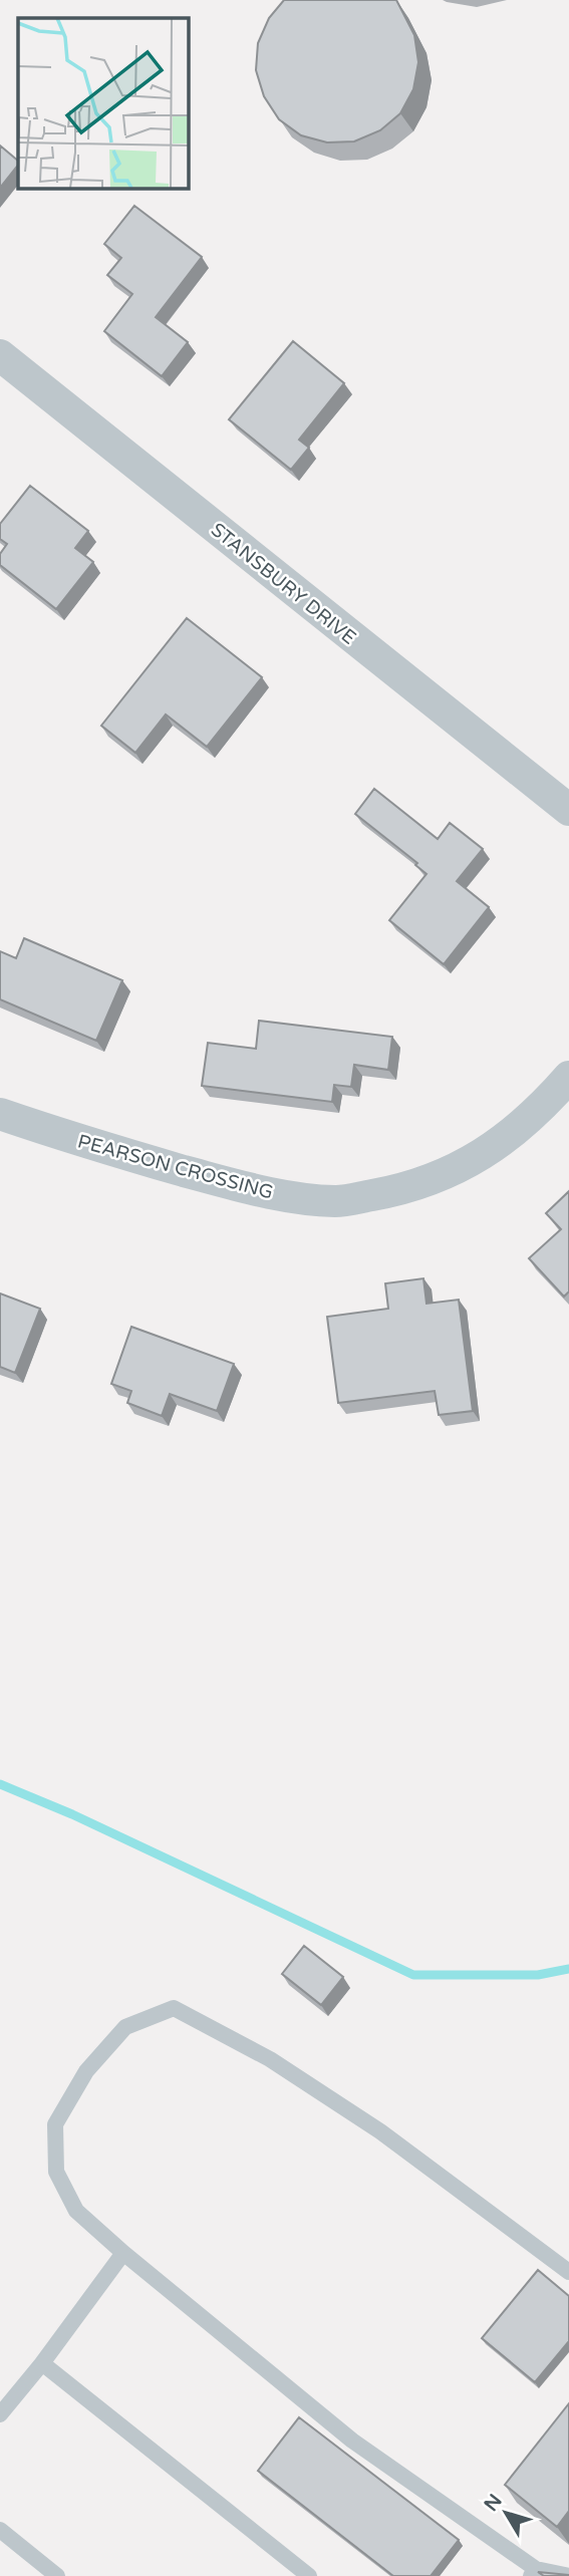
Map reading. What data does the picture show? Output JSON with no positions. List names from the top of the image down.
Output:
{
  "streets": {
    "street": ["STANSBURY DRIVE", "PEARSON CROSSING"]
  },
  "north": "top left"
}
